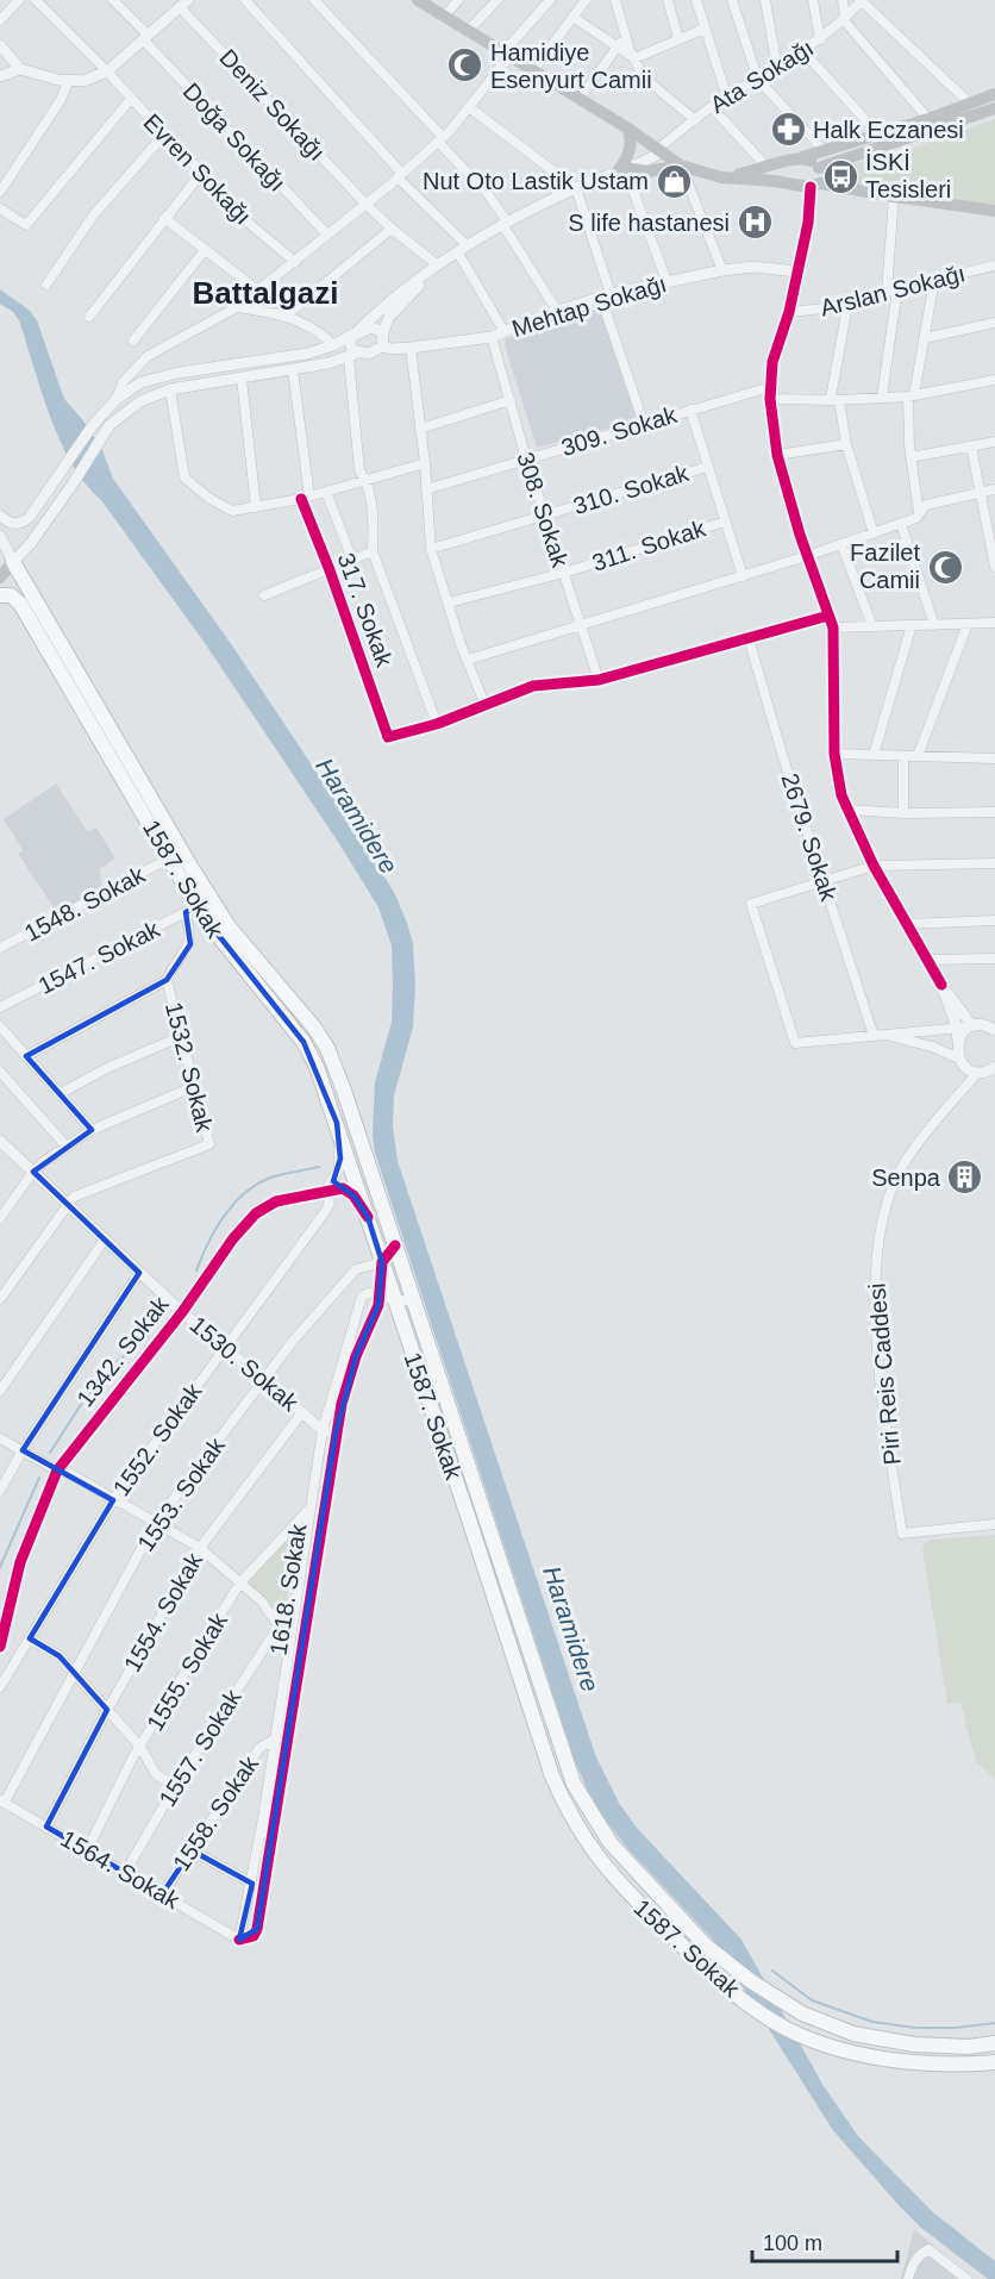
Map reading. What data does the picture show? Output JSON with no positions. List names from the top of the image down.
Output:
{
  "streets": {
    "main road": ["1587. Sokak"],
    "street": [
      "Ata Sokağı",
      "Deniz Sokağı",
      "Doğa Sokağı",
      "Evren Sokağı",
      "Arslan Sokağı",
      "Mehtap Sokağı",
      "309. Sokak",
      "310. Sokak",
      "308. Sokak",
      "311. Sokak",
      "317. Sokak",
      "2679. Sokak",
      "1548. Sokak",
      "1547. Sokak",
      "1532. Sokak",
      "1342. Sokak",
      "1530. Sokak",
      "Piri Reis Caddesi",
      "1552. Sokak",
      "1553. Sokak",
      "1618. Sokak",
      "1554. Sokak",
      "1555. Sokak",
      "1557. Sokak",
      "1558. Sokak",
      "1564. Sokak"
    ]
  },
  "crossings": [
    ["Mehtap Sokağı", "308. Sokak"],
    ["309. Sokak", "308. Sokak"],
    ["310. Sokak", "308. Sokak"],
    ["308. Sokak", "311. Sokak"],
    ["1587. Sokak", "1548. Sokak"],
    ["1587. Sokak", "1547. Sokak"],
    ["1587. Sokak", "1532. Sokak"],
    ["1587. Sokak", "1342. Sokak"],
    ["1587. Sokak", "1552. Sokak"],
    ["1587. Sokak", "1553. Sokak"],
    ["1587. Sokak", "1618. Sokak"],
    ["1547. Sokak", "1532. Sokak"],
    ["1532. Sokak", "1530. Sokak"],
    ["1342. Sokak", "1530. Sokak"],
    ["1342. Sokak", "1552. Sokak"],
    ["1530. Sokak", "1552. Sokak"],
    ["1530. Sokak", "1553. Sokak"],
    ["1530. Sokak", "1618. Sokak"],
    ["1530. Sokak", "1554. Sokak"],
    ["1553. Sokak", "1564. Sokak"],
    ["1618. Sokak", "1555. Sokak"],
    ["1618. Sokak", "1558. Sokak"],
    ["1618. Sokak", "1564. Sokak"],
    ["1554. Sokak", "1564. Sokak"],
    ["1555. Sokak", "1557. Sokak"],
    ["1555. Sokak", "1564. Sokak"],
    ["1557. Sokak", "1564. Sokak"],
    ["1558. Sokak", "1564. Sokak"]
  ],
  "districts": ["Battalgazi"],
  "water": ["Haramidere"],
  "places": {
    "mosque": ["Hamidiye Esenyurt Camii", "Fazilet Camii"],
    "pharmacy": ["Halk Eczanesi"],
    "bus stop": ["İSKİ Tesisleri"],
    "shop": ["Nut Oto Lastik Ustam"],
    "hospital": ["S life hastanesi"],
    "building": ["Senpa"]
  },
  "scale_bar": "100 m"
}
